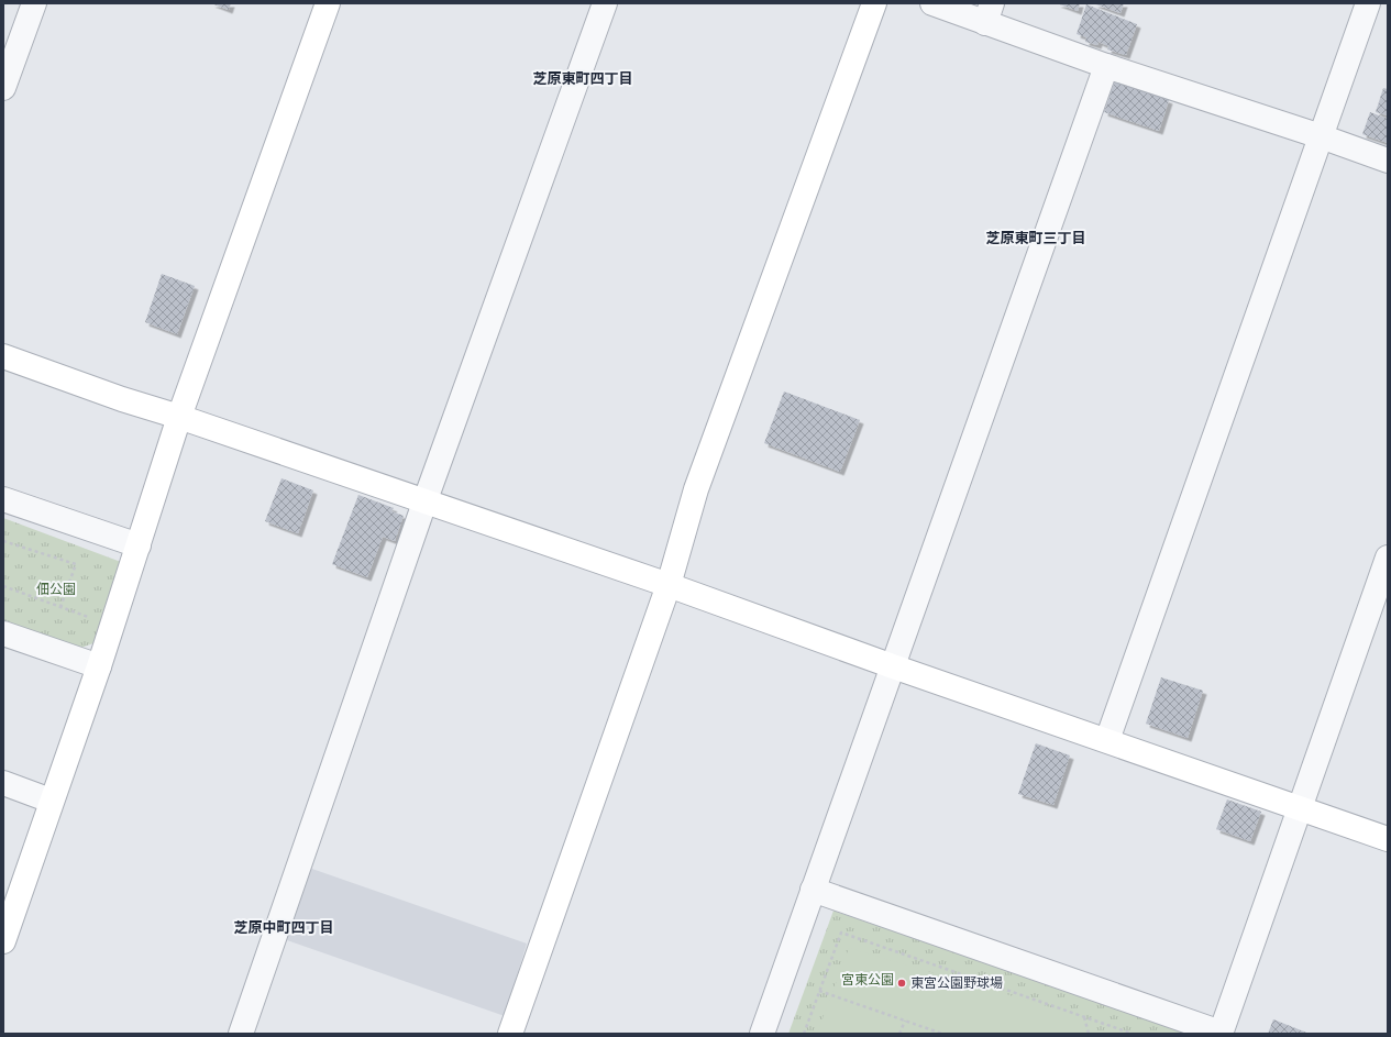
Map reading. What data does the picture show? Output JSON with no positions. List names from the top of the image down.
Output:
{
  "districts": ["芝原東町四丁目", "芝原東町三丁目", "芝原中町四丁目"],
  "parks": ["佃公園", "宮東公園"],
  "places": ["東宮公園野球場"]
}
